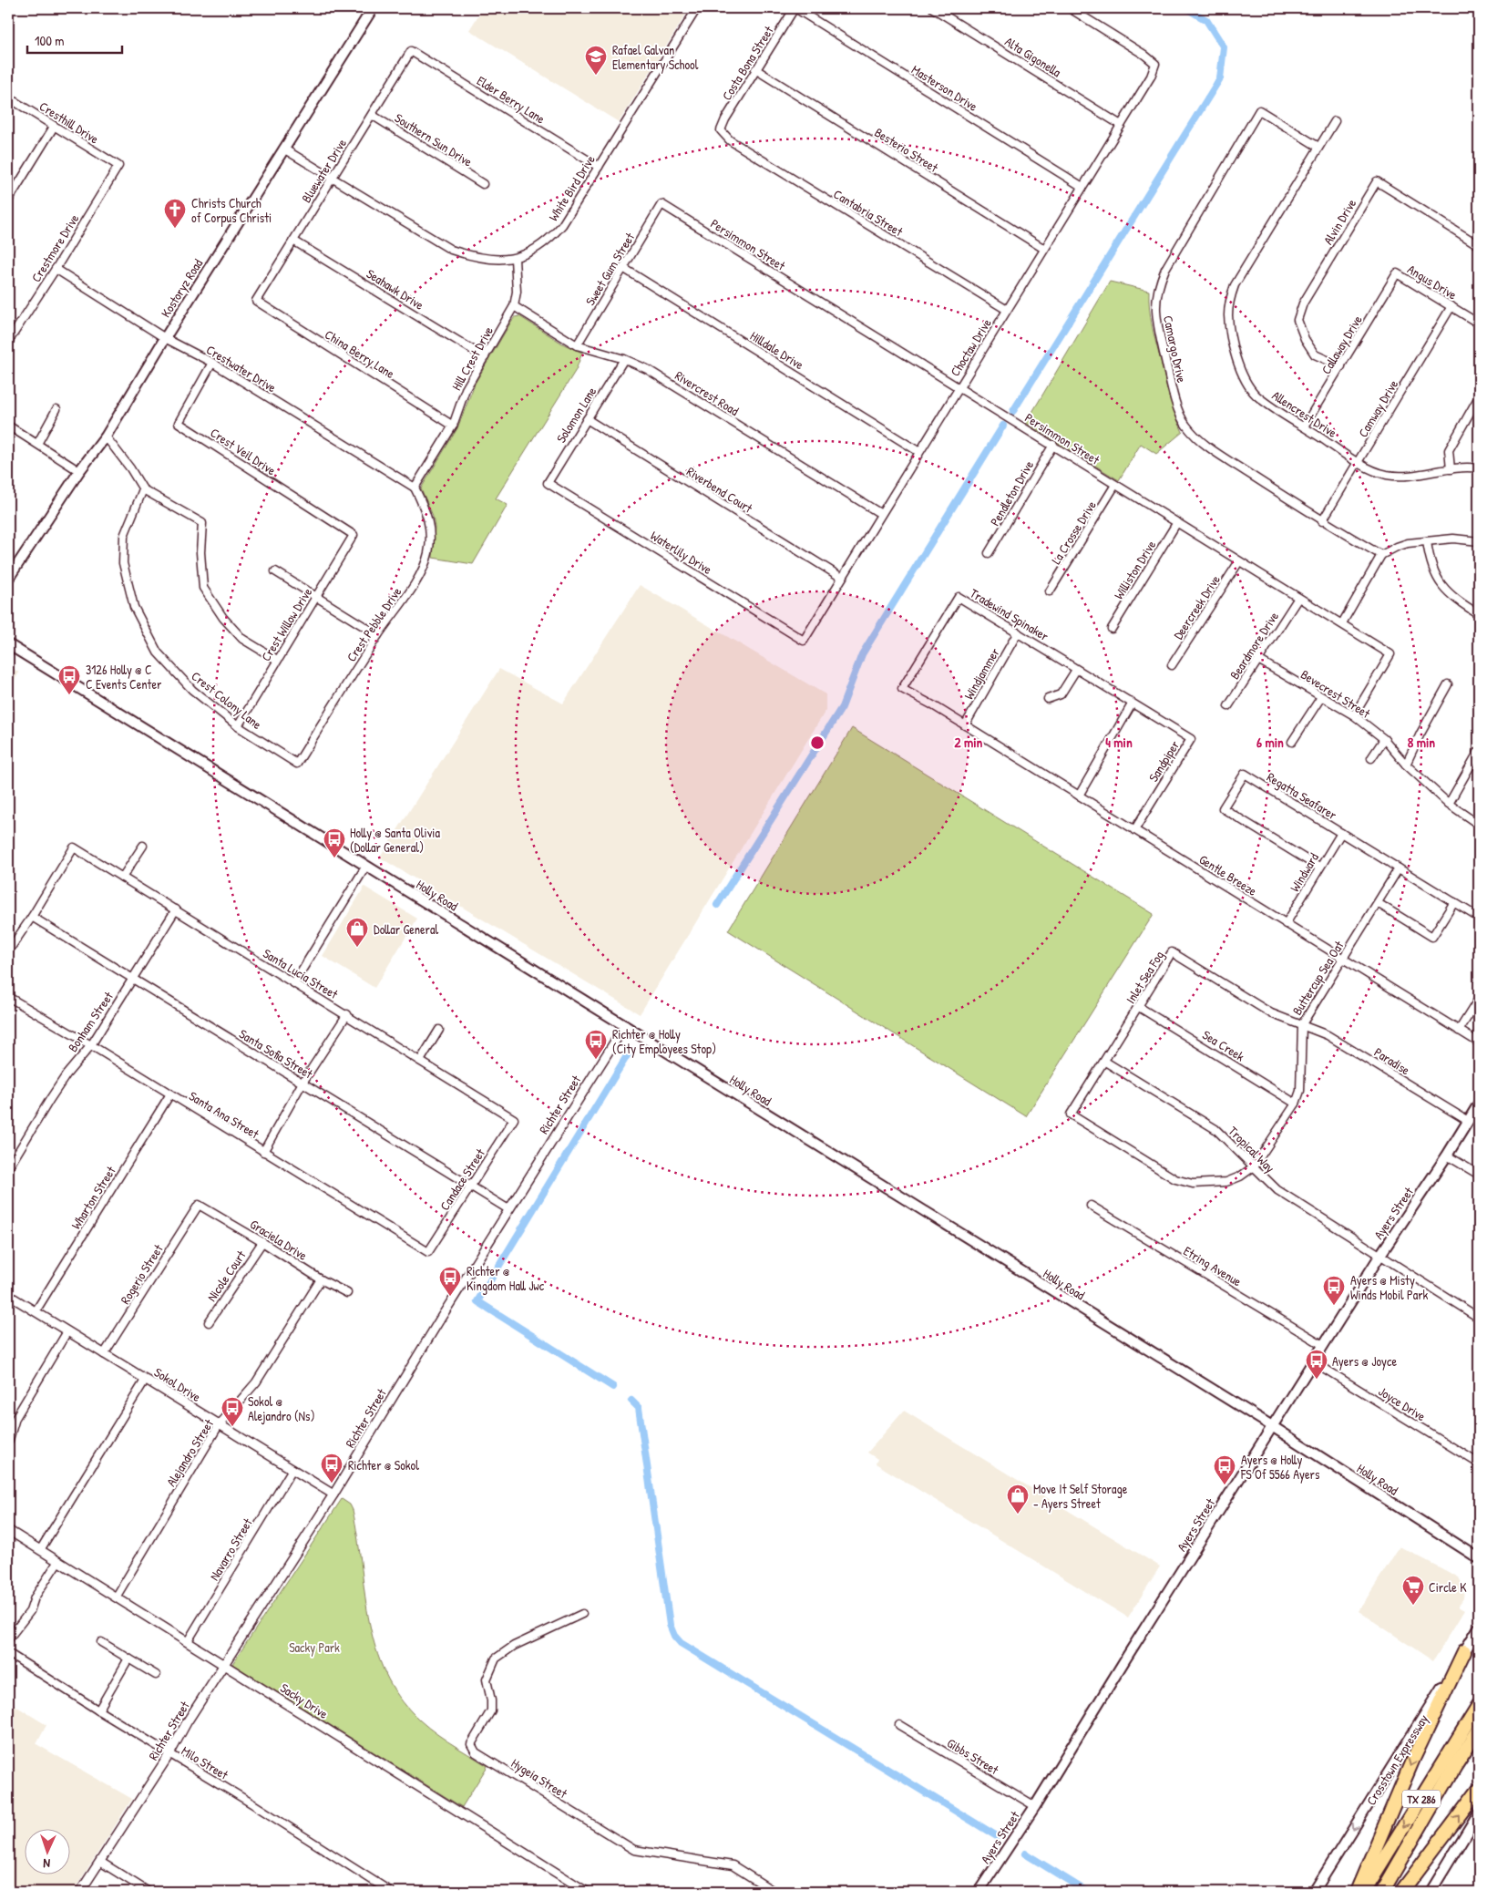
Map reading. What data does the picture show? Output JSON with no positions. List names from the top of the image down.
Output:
{
  "streets": {
    "highway": ["TX 286"],
    "main road": [
      "Kostoryz Road",
      "Holly Road",
      "Ayers Street",
      "Crosstown Expressway"
    ],
    "street": [
      "Alta Gigonella",
      "Costa Bona Street",
      "Masterson Drive",
      "Elder Berry Lane",
      "Cresthill Drive",
      "Southern Sun Drive",
      "Besterio Street",
      "Bluewater Drive",
      "White Bird Drive",
      "Cantabria Street",
      "Alvin Drive",
      "Persimmon Street",
      "Crestmore Drive",
      "Sweet Gum Street",
      "Angus Drive",
      "Seahawk Drive",
      "Callaway Drive",
      "Choctaw Drive",
      "Camargo Drive",
      "Hilldale Drive",
      "China Berry Lane",
      "Hill Crest Drive",
      "Crestwater Drive",
      "Rivercrest Road",
      "Camway Drive",
      "Allencrest Drive",
      "Solomon Lane",
      "Crest Veil Drive",
      "Riverbend Court",
      "Pendleton Drive",
      "La Crosse Drive",
      "Waterlily Drive",
      "Williston Drive",
      "Deercreek Drive",
      "Tradewind Spinaker",
      "Crest Willow Drive",
      "Crest Pebble Drive",
      "Beardmore Drive",
      "Windjammer",
      "Bevecrest Street",
      "Crest Colony Lane",
      "Sandpiper",
      "Regatta Seafarer",
      "Windward",
      "Gentle Breeze",
      "Santa Lucia Street",
      "Inlet Sea Fog",
      "Buttercup Sea Oat",
      "Bonham Street",
      "Sea Creek",
      "Santa Sofia Street",
      "Paradise",
      "Richter Street",
      "Santa Ana Street",
      "Tropical Way",
      "Candace Street",
      "Wharton Street",
      "Graciela Drive",
      "Etring Avenue",
      "Rogerio Street",
      "Nicole Court",
      "Sokol Drive",
      "Joyce Drive",
      "Alejandro Street",
      "Navarro Street",
      "Sacky Drive",
      "Gibbs Street",
      "Milo Street",
      "Hygeia Street"
    ]
  },
  "crossings": [
    ["Alta Gigonella", "Choctaw Drive"],
    ["Costa Bona Street", "Masterson Drive"],
    ["Costa Bona Street", "Besterio Street"],
    ["Costa Bona Street", "Cantabria Street"],
    ["Masterson Drive", "Choctaw Drive"],
    ["Elder Berry Lane", "Bluewater Drive"],
    ["Elder Berry Lane", "White Bird Drive"],
    ["Cresthill Drive", "Crestmore Drive"],
    ["Southern Sun Drive", "Bluewater Drive"],
    ["Besterio Street", "Choctaw Drive"],
    ["Bluewater Drive", "White Bird Drive"],
    ["Bluewater Drive", "Seahawk Drive"],
    ["Bluewater Drive", "China Berry Lane"],
    ["White Bird Drive", "Kostoryz Road"],
    ["White Bird Drive", "Hill Crest Drive"],
    ["Cantabria Street", "Choctaw Drive"],
    ["Alvin Drive", "Callaway Drive"],
    ["Persimmon Street", "Sweet Gum Street"],
    ["Persimmon Street", "Choctaw Drive"],
    ["Persimmon Street", "Pendleton Drive"],
    ["Persimmon Street", "La Crosse Drive"],
    ["Persimmon Street", "Williston Drive"],
    ["Persimmon Street", "Deercreek Drive"],
    ["Persimmon Street", "Beardmore Drive"],
    ["Persimmon Street", "Bevecrest Street"],
    ["Crestmore Drive", "Crestwater Drive"],
    ["Sweet Gum Street", "Hilldale Drive"],
    ["Sweet Gum Street", "Rivercrest Road"],
    ["Angus Drive", "Callaway Drive"],
    ["Angus Drive", "Camway Drive"],
    ["Kostoryz Road", "Crestwater Drive"],
    ["Seahawk Drive", "Hill Crest Drive"],
    ["Callaway Drive", "Allencrest Drive"],
    ["Choctaw Drive", "Hilldale Drive"],
    ["Choctaw Drive", "Rivercrest Road"],
    ["Choctaw Drive", "Riverbend Court"],
    ["Choctaw Drive", "Waterlily Drive"],
    ["Camargo Drive", "Camway Drive"],
    ["Camargo Drive", "Allencrest Drive"],
    ["China Berry Lane", "Hill Crest Drive"],
    ["Hill Crest Drive", "Crestwater Drive"],
    ["Hill Crest Drive", "Rivercrest Road"],
    ["Hill Crest Drive", "Crest Pebble Drive"],
    ["Crestwater Drive", "Crest Veil Drive"],
    ["Crestwater Drive", "Crest Pebble Drive"],
    ["Rivercrest Road", "Solomon Lane"],
    ["Camway Drive", "Allencrest Drive"],
    ["Solomon Lane", "Riverbend Court"],
    ["Solomon Lane", "Waterlily Drive"],
    ["Crest Veil Drive", "Crest Willow Drive"],
    ["Tradewind Spinaker", "Windjammer"],
    ["Tradewind Spinaker", "Sandpiper"],
    ["Tradewind Spinaker", "Gentle Breeze"],
    ["Crest Willow Drive", "Crest Colony Lane"],
    ["Crest Pebble Drive", "Crest Colony Lane"],
    ["Beardmore Drive", "Bevecrest Street"],
    ["Windjammer", "Gentle Breeze"],
    ["Sandpiper", "Gentle Breeze"],
    ["Regatta Seafarer", "Windward"],
    ["Regatta Seafarer", "Buttercup Sea Oat"],
    ["Windward", "Gentle Breeze"],
    ["Gentle Breeze", "Buttercup Sea Oat"],
    ["Holly Road", "Richter Street"],
    ["Holly Road", "Ayers Street"],
    ["Santa Lucia Street", "Bonham Street"],
    ["Santa Lucia Street", "Santa Sofia Street"],
    ["Santa Lucia Street", "Candace Street"],
    ["Inlet Sea Fog", "Buttercup Sea Oat"],
    ["Inlet Sea Fog", "Sea Creek"],
    ["Inlet Sea Fog", "Paradise"],
    ["Inlet Sea Fog", "Tropical Way"],
    ["Buttercup Sea Oat", "Sea Creek"],
    ["Buttercup Sea Oat", "Paradise"],
    ["Buttercup Sea Oat", "Tropical Way"],
    ["Bonham Street", "Santa Sofia Street"],
    ["Bonham Street", "Santa Ana Street"],
    ["Santa Sofia Street", "Richter Street"],
    ["Santa Sofia Street", "Candace Street"],
    ["Paradise", "Ayers Street"],
    ["Richter Street", "Sokol Drive"],
    ["Richter Street", "Sacky Drive"],
    ["Richter Street", "Milo Street"],
    ["Santa Ana Street", "Candace Street"],
    ["Santa Ana Street", "Wharton Street"],
    ["Tropical Way", "Ayers Street"],
    ["Wharton Street", "Sokol Drive"],
    ["Ayers Street", "Etring Avenue"],
    ["Ayers Street", "Joyce Drive"],
    ["Ayers Street", "Gibbs Street"],
    ["Graciela Drive", "Rogerio Street"],
    ["Graciela Drive", "Nicole Court"],
    ["Graciela Drive", "Alejandro Street"],
    ["Rogerio Street", "Sokol Drive"],
    ["Sokol Drive", "Alejandro Street"],
    ["Sokol Drive", "Navarro Street"],
    ["Alejandro Street", "Sacky Drive"],
    ["Navarro Street", "Sacky Drive"]
  ],
  "one_way": ["Crosstown Expressway"],
  "parks": ["Sacky Park"],
  "places": {
    "school or university": ["Rafael Galvan Elementary School"],
    "church": ["Christs Church of Corpus Christi"],
    "bus stop": [
      "3126 Holly @ C C Events Center",
      "Holly @ Santa Olivia (Dollar General)",
      "Richter @ Holly (City Employees Stop)",
      "Richter @ Kingdom Hall Jwc",
      "Ayers @ Misty Winds Mobil Park",
      "Ayers @ Joyce",
      "Sokol @ Alejandro (Ns)",
      "Richter @ Sokol",
      "Ayers @ Holly FS Of 5566 Ayers"
    ],
    "shop": ["Dollar General", "Move It Self Storage - Ayers Street"],
    "supermarket": ["Circle K"]
  },
  "scale_bar": "100 m",
  "north": "bottom",
  "rings": [
    "2 min",
    "4 min",
    "6 min",
    "8 min"
  ]
}
